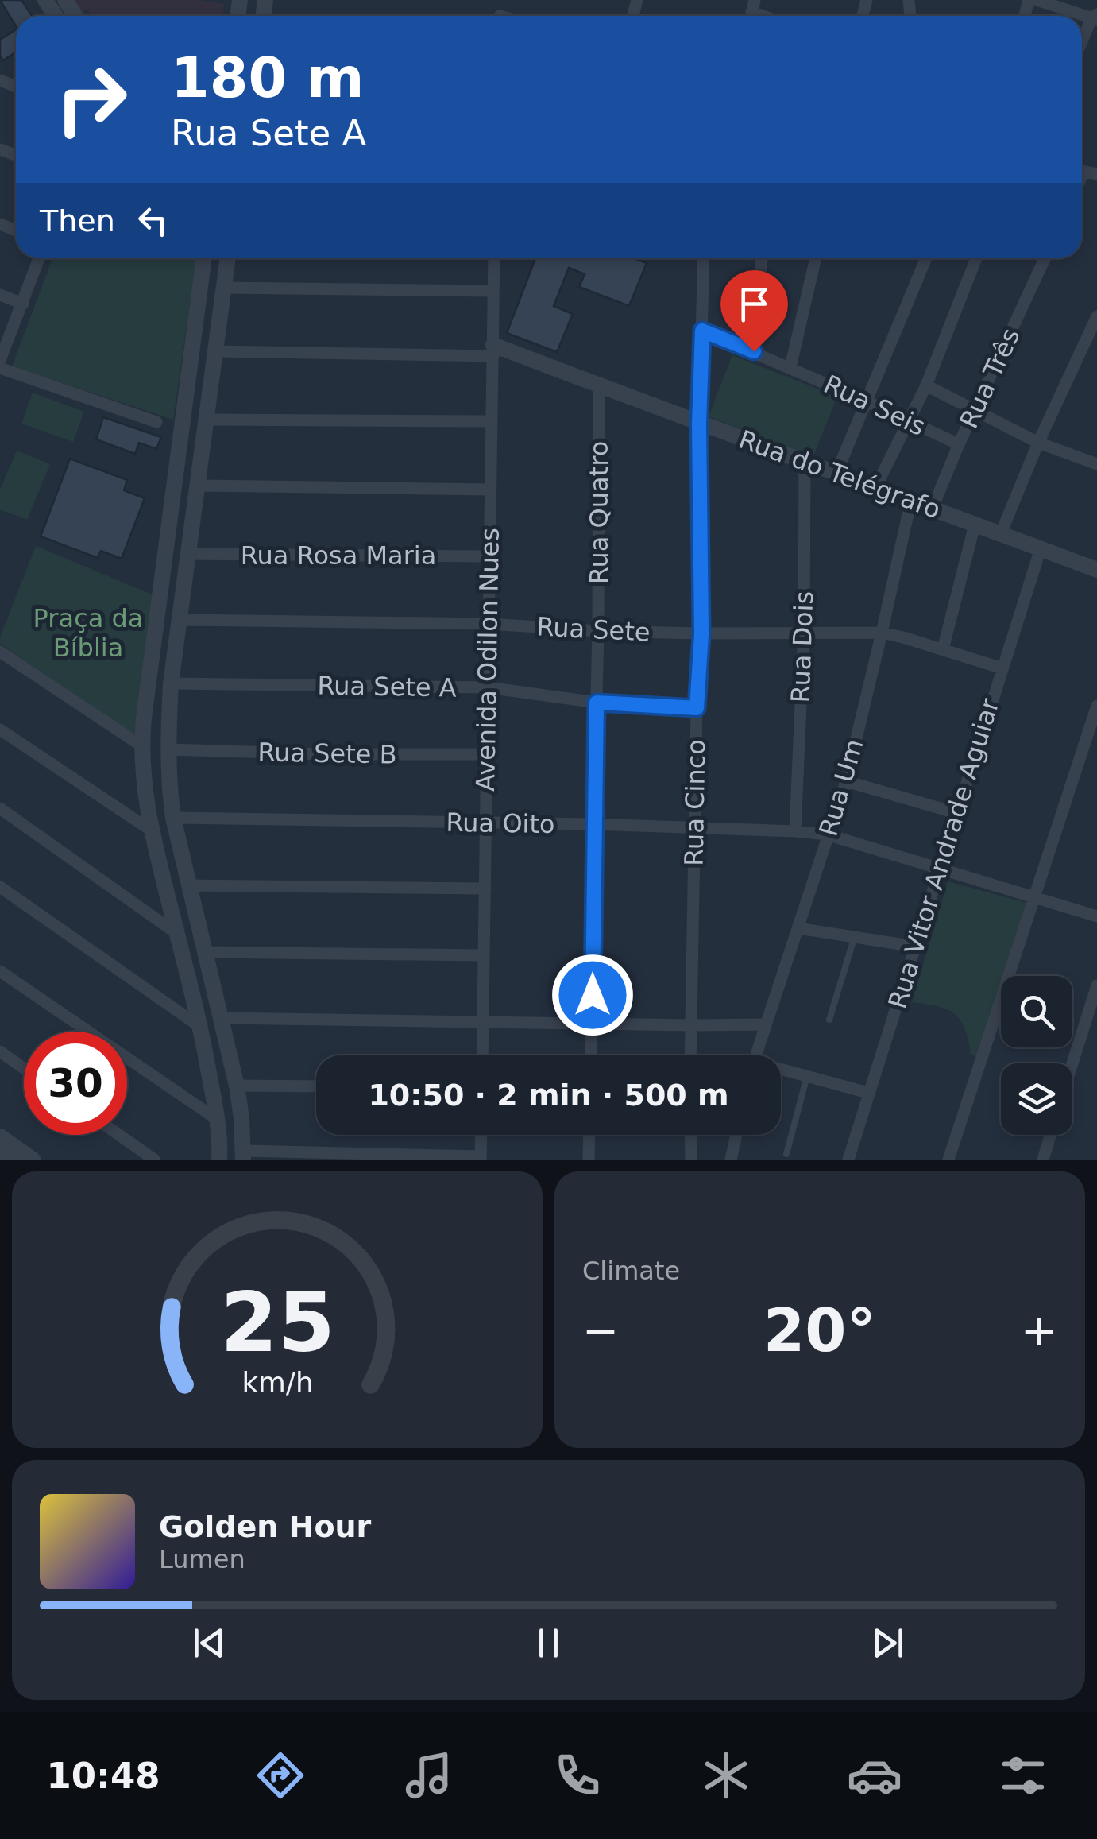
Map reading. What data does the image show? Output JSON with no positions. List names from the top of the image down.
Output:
{
  "streets": {
    "street": [
      "Rua Três",
      "Rua Seis",
      "Rua do Telégrafo",
      "Rua Quatro",
      "Rua Rosa Maria",
      "Rua Sete",
      "Rua Dois",
      "Avenida Odilon Nues",
      "Rua Sete A",
      "Rua Sete B",
      "Rua Um",
      "Rua Cinco",
      "Rua Oito",
      "Rua Vitor Andrade Aguiar"
    ]
  },
  "crossings": [
    ["Rua Três", "Rua Seis"],
    ["Rua Três", "Rua do Telégrafo"],
    ["Rua Seis", "Rua Cinco"],
    ["Rua do Telégrafo", "Rua Quatro"],
    ["Rua do Telégrafo", "Rua Dois"],
    ["Rua do Telégrafo", "Avenida Odilon Nues"],
    ["Rua do Telégrafo", "Rua Um"],
    ["Rua do Telégrafo", "Rua Cinco"],
    ["Rua do Telégrafo", "Rua Vitor Andrade Aguiar"],
    ["Rua Quatro", "Rua Sete"],
    ["Rua Quatro", "Rua Sete A"],
    ["Rua Quatro", "Rua Oito"],
    ["Rua Rosa Maria", "Avenida Odilon Nues"],
    ["Rua Sete", "Rua Dois"],
    ["Rua Sete", "Avenida Odilon Nues"],
    ["Rua Sete", "Rua Um"],
    ["Rua Sete", "Rua Cinco"],
    ["Rua Sete", "Rua Vitor Andrade Aguiar"],
    ["Rua Dois", "Rua Oito"],
    ["Avenida Odilon Nues", "Rua Sete A"],
    ["Avenida Odilon Nues", "Rua Sete B"],
    ["Avenida Odilon Nues", "Rua Oito"],
    ["Rua Sete A", "Rua Cinco"],
    ["Rua Um", "Rua Oito"],
    ["Rua Cinco", "Rua Oito"]
  ],
  "parks": ["Praça da Bíblia"],
  "page": {
    "turn": ["180 m", "Rua Sete A"],
    "then": "Then",
    "limit": "30",
    "trip": "10:50 · 2 min · 500 m",
    "tile": "Climate",
    "heat": ["−", "20°", "+"],
    "song": ["Golden Hour", "Lumen"],
    "tabs": "10:48",
    "gauge": ["25", "km/h"]
  }
}
